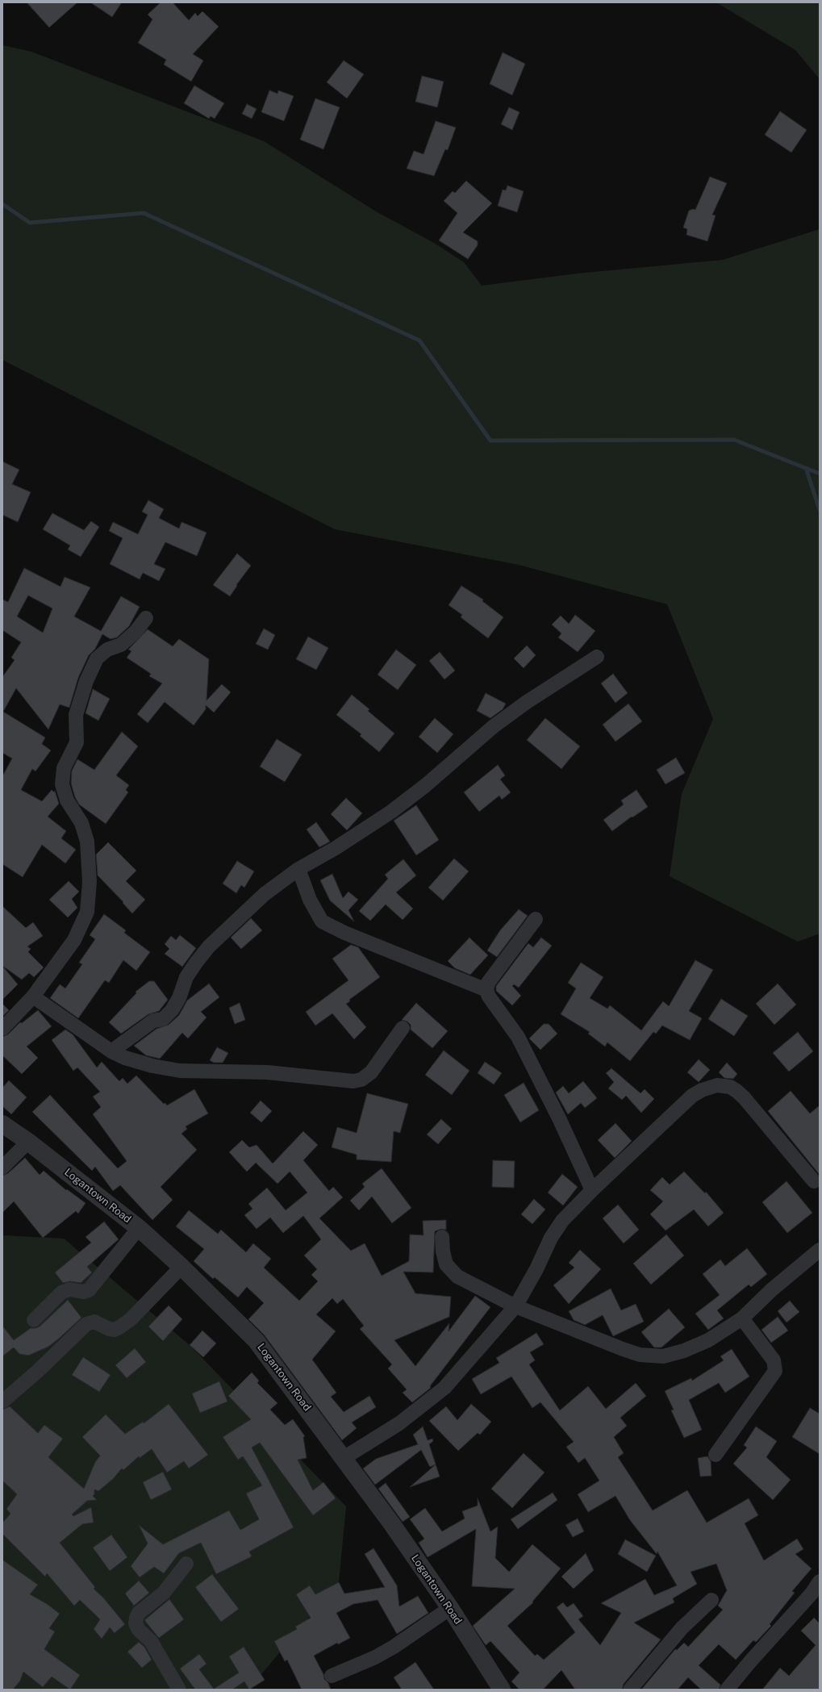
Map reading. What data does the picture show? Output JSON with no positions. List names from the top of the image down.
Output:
{
  "streets": {
    "street": ["Logantown Road"]
  }
}
